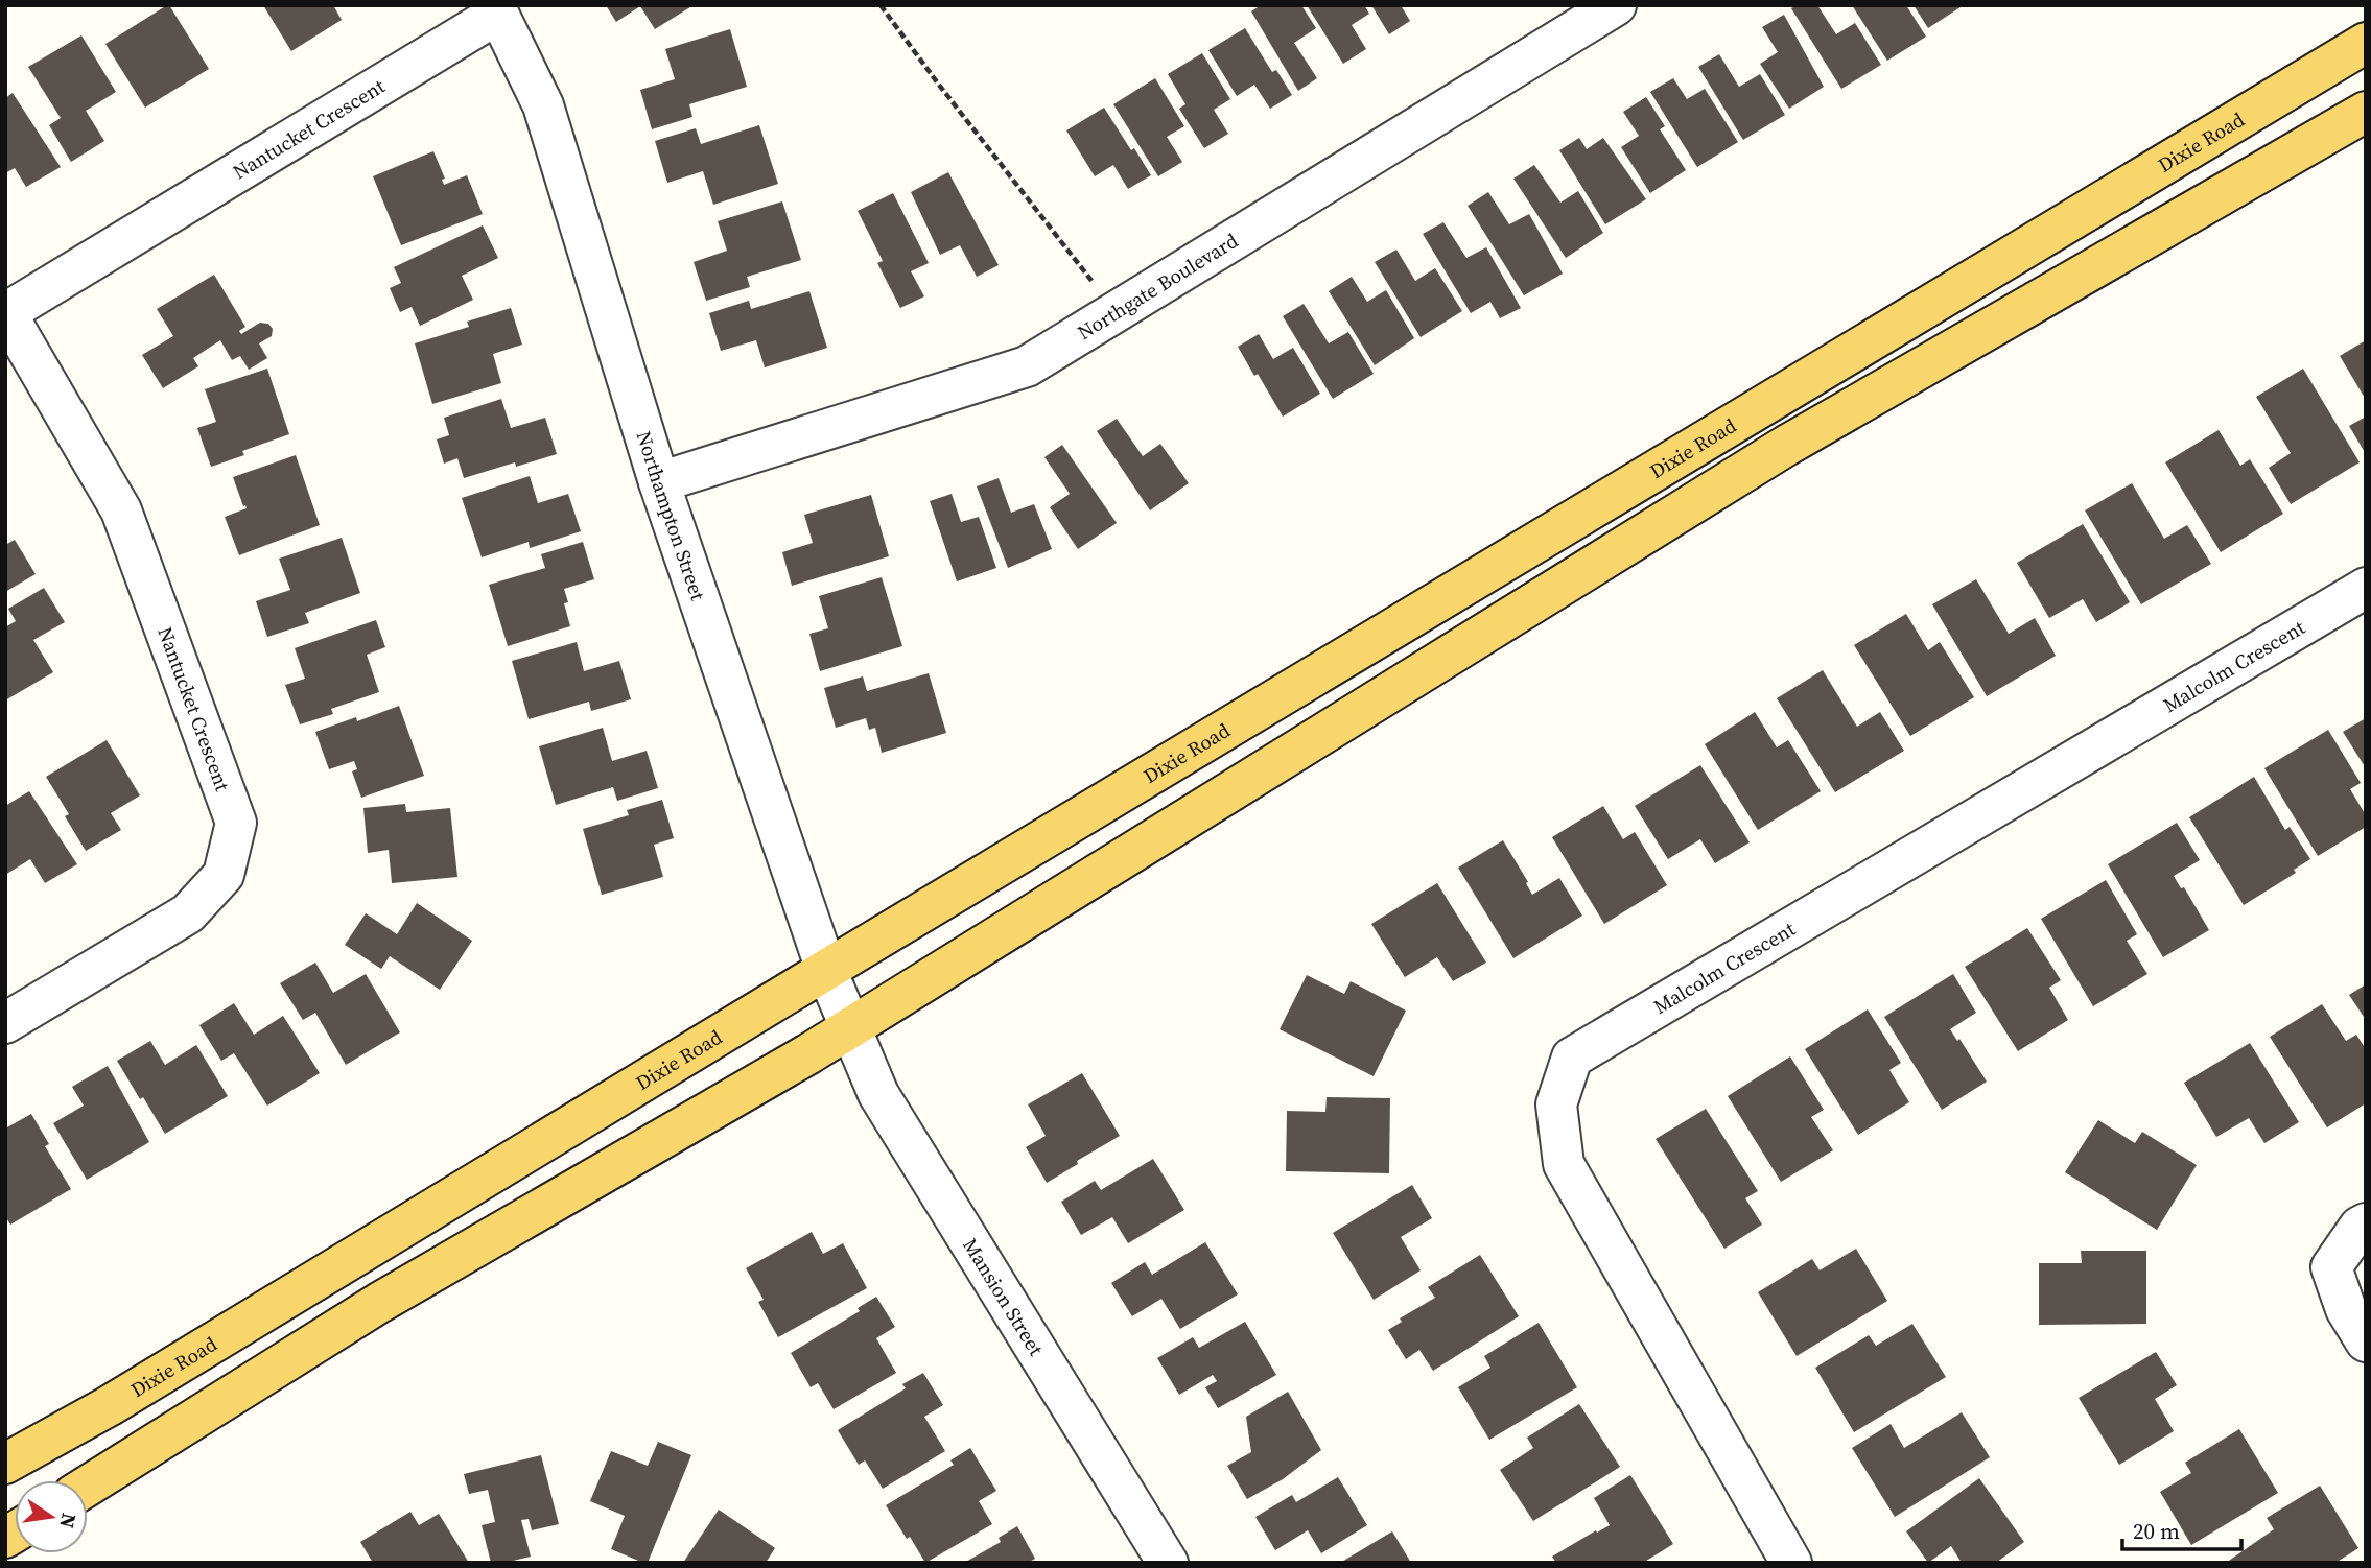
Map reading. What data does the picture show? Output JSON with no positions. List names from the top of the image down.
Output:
{
  "streets": {
    "main road": ["Dixie Road"],
    "street": [
      "Nantucket Crescent",
      "Northgate Boulevard",
      "Northampton Street",
      "Malcolm Crescent",
      "Mansion Street"
    ]
  },
  "crossings": [
    ["Nantucket Crescent", "Northampton Street"],
    ["Dixie Road", "Northampton Street"],
    ["Northgate Boulevard", "Northampton Street"],
    ["Northampton Street", "Mansion Street"]
  ],
  "scale_bar": "20 m",
  "north": "right"
}
